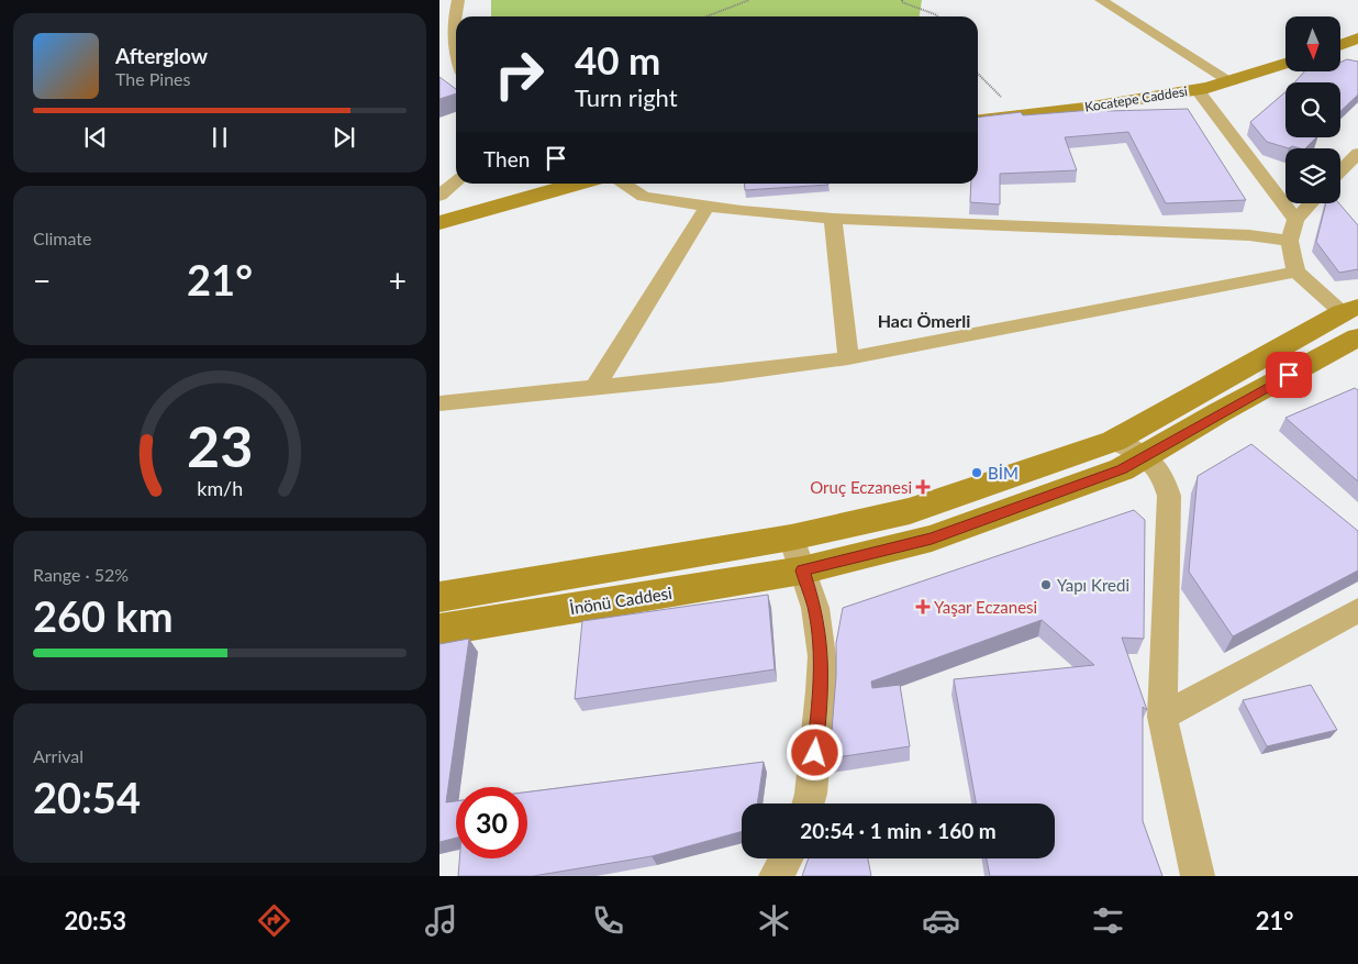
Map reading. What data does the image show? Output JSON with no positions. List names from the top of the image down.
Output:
{
  "streets": {
    "main road": ["Kocatepe Caddesi", "İnönü Caddesi"]
  },
  "districts": ["Hacı Ömerli"],
  "places": {
    "other": ["BİM", "Yapı Kredi"],
    "health": ["Oruç Eczanesi", "Yaşar Eczanesi"]
  },
  "north": "bottom",
  "page": {
    "turn": ["40 m", "Turn right"],
    "song": ["Afterglow", "The Pines"],
    "then": "Then",
    "tile": [
      "Climate",
      ["Range · 52%", "260 km"],
      ["Arrival", "20:54"]
    ],
    "heat": ["−", "21°", "+"],
    "limit": "30",
    "trip": "20:54 · 1 min · 160 m",
    "tabs": ["20:53", "21°"],
    "gauge": ["23", "km/h"]
  }
}
